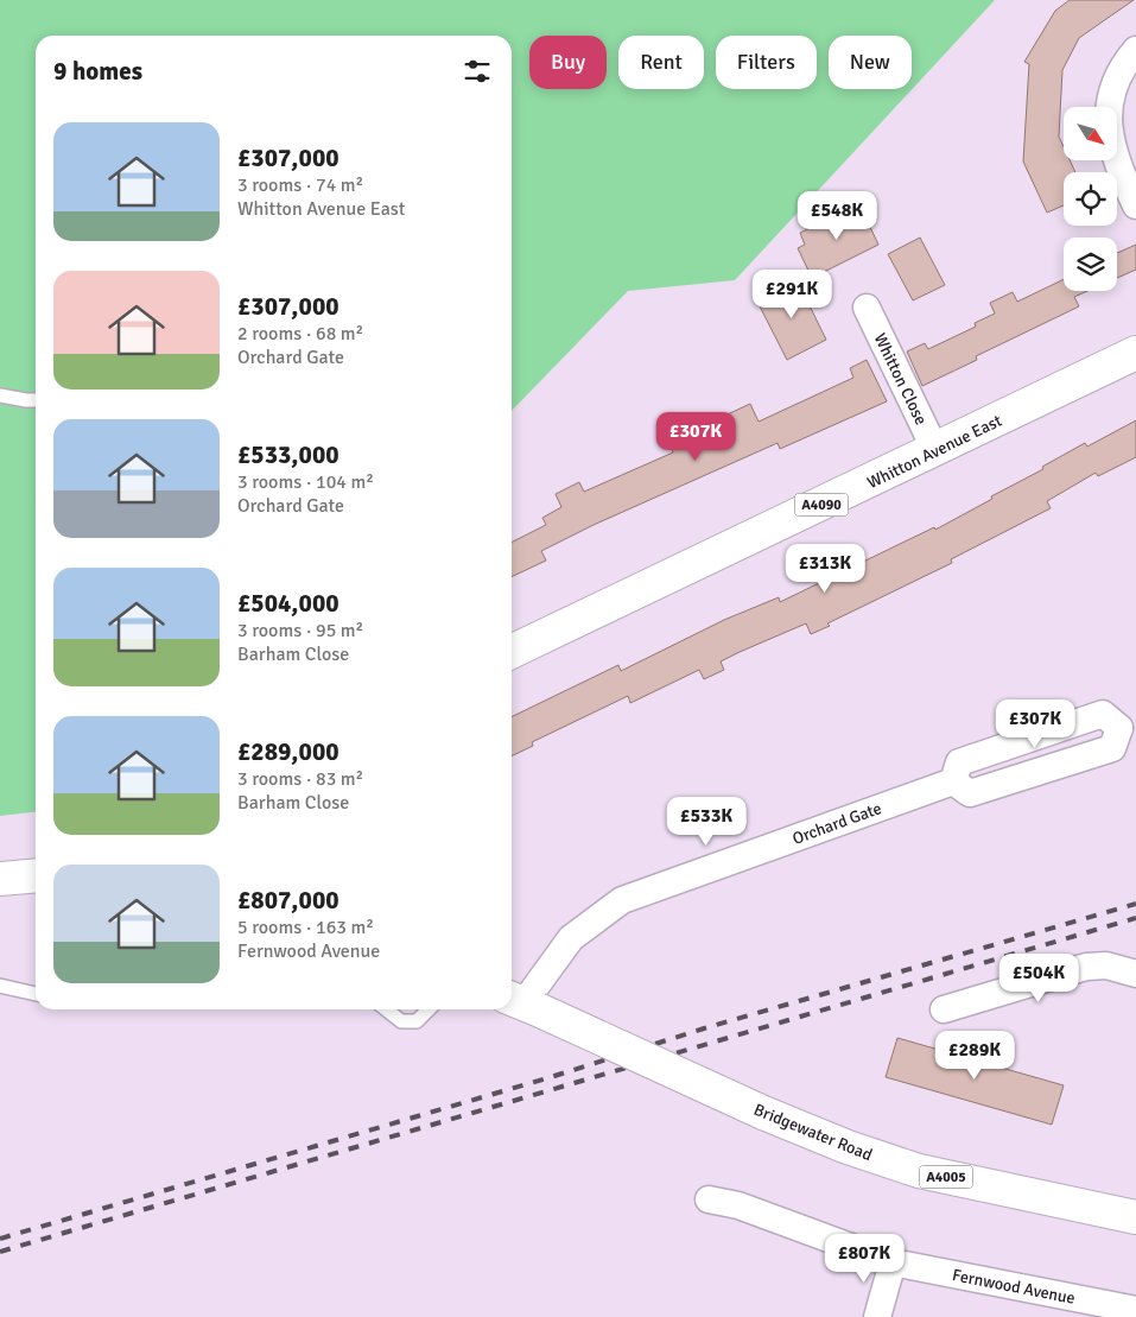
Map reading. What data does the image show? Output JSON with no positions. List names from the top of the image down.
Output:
{
  "streets": {
    "main road": [
      "Whitton Avenue East",
      "A4090",
      "Bridgewater Road",
      "A4005"
    ],
    "street": ["Whitton Close", "Orchard Gate", "Fernwood Avenue"]
  },
  "crossings": [
    ["Whitton Close", "Whitton Avenue East"],
    ["Orchard Gate", "Bridgewater Road"]
  ],
  "north": "bottom right",
  "page": {
    "chip": [
      "Buy",
      "Rent",
      "Filters",
      "New"
    ],
    "heading": "9 homes",
    "list": [
      {
        "name": "£307,000",
        "note": "3 rooms · 74 m² · Whitton Avenue East"
      },
      {
        "name": "£307,000",
        "note": "2 rooms · 68 m² · Orchard Gate"
      },
      {
        "name": "£533,000",
        "note": "3 rooms · 104 m² · Orchard Gate"
      },
      {
        "name": "£504,000",
        "note": "3 rooms · 95 m² · Barham Close"
      },
      {
        "name": "£289,000",
        "note": "3 rooms · 83 m² · Barham Close"
      },
      {
        "name": "£807,000",
        "note": "5 rooms · 163 m² · Fernwood Avenue"
      }
    ],
    "price": [
      "£548K",
      "£291K",
      "£307K",
      "£313K",
      "£307K",
      "£533K",
      "£504K",
      "£289K",
      "£807K"
    ]
  }
}
